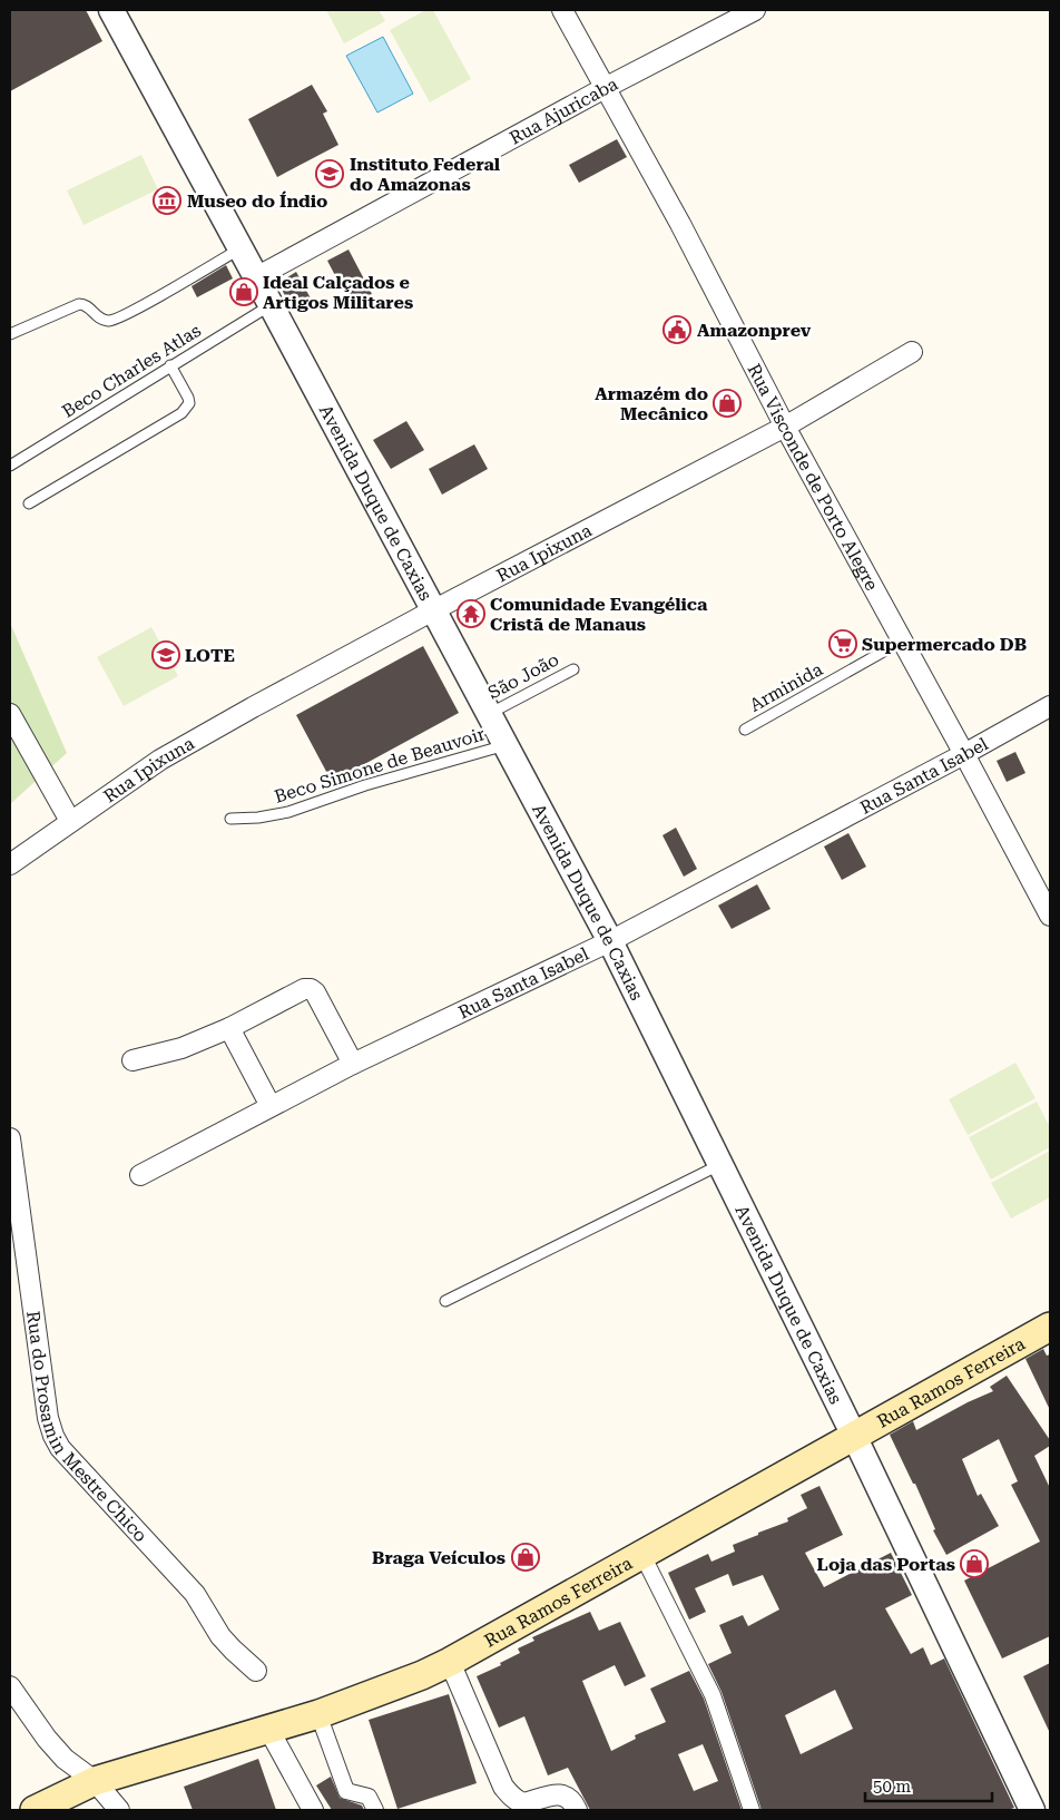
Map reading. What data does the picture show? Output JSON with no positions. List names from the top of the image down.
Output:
{
  "streets": {
    "main road": ["Rua Ramos Ferreira"],
    "street": [
      "Rua Ajuricaba",
      "Rua Visconde de Porto Alegre",
      "Avenida Duque de Caxias",
      "Rua Ipixuna",
      "Rua Santa Isabel",
      "Rua do Prosamin Mestre Chico"
    ],
    "lane": [
      "Beco Charles Atlas",
      "São João",
      "Arminida",
      "Beco Simone de Beauvoir"
    ]
  },
  "crossings": [
    ["Rua Ajuricaba", "Rua Visconde de Porto Alegre"],
    ["Rua Ajuricaba", "Avenida Duque de Caxias"],
    ["Beco Charles Atlas", "Avenida Duque de Caxias"],
    ["Rua Visconde de Porto Alegre", "Rua Ipixuna"],
    ["Rua Visconde de Porto Alegre", "Arminida"],
    ["Rua Visconde de Porto Alegre", "Rua Santa Isabel"],
    ["Avenida Duque de Caxias", "Rua Ipixuna"],
    ["Avenida Duque de Caxias", "São João"],
    ["Avenida Duque de Caxias", "Beco Simone de Beauvoir"],
    ["Avenida Duque de Caxias", "Rua Santa Isabel"],
    ["Avenida Duque de Caxias", "Rua Ramos Ferreira"]
  ],
  "places": {
    "school or university": ["Instituto Federal do Amazonas", "LOTE"],
    "museum": ["Museo do Índio"],
    "shop": [
      "Ideal Calçados e Artigos Militares",
      "Armazém do Mecânico",
      "Braga Veículos",
      "Loja das Portas"
    ],
    "public building": ["Amazonprev"],
    "temple": ["Comunidade Evangélica Cristã de Manaus"],
    "supermarket": ["Supermercado DB"]
  },
  "scale_bar": "50 m"
}
